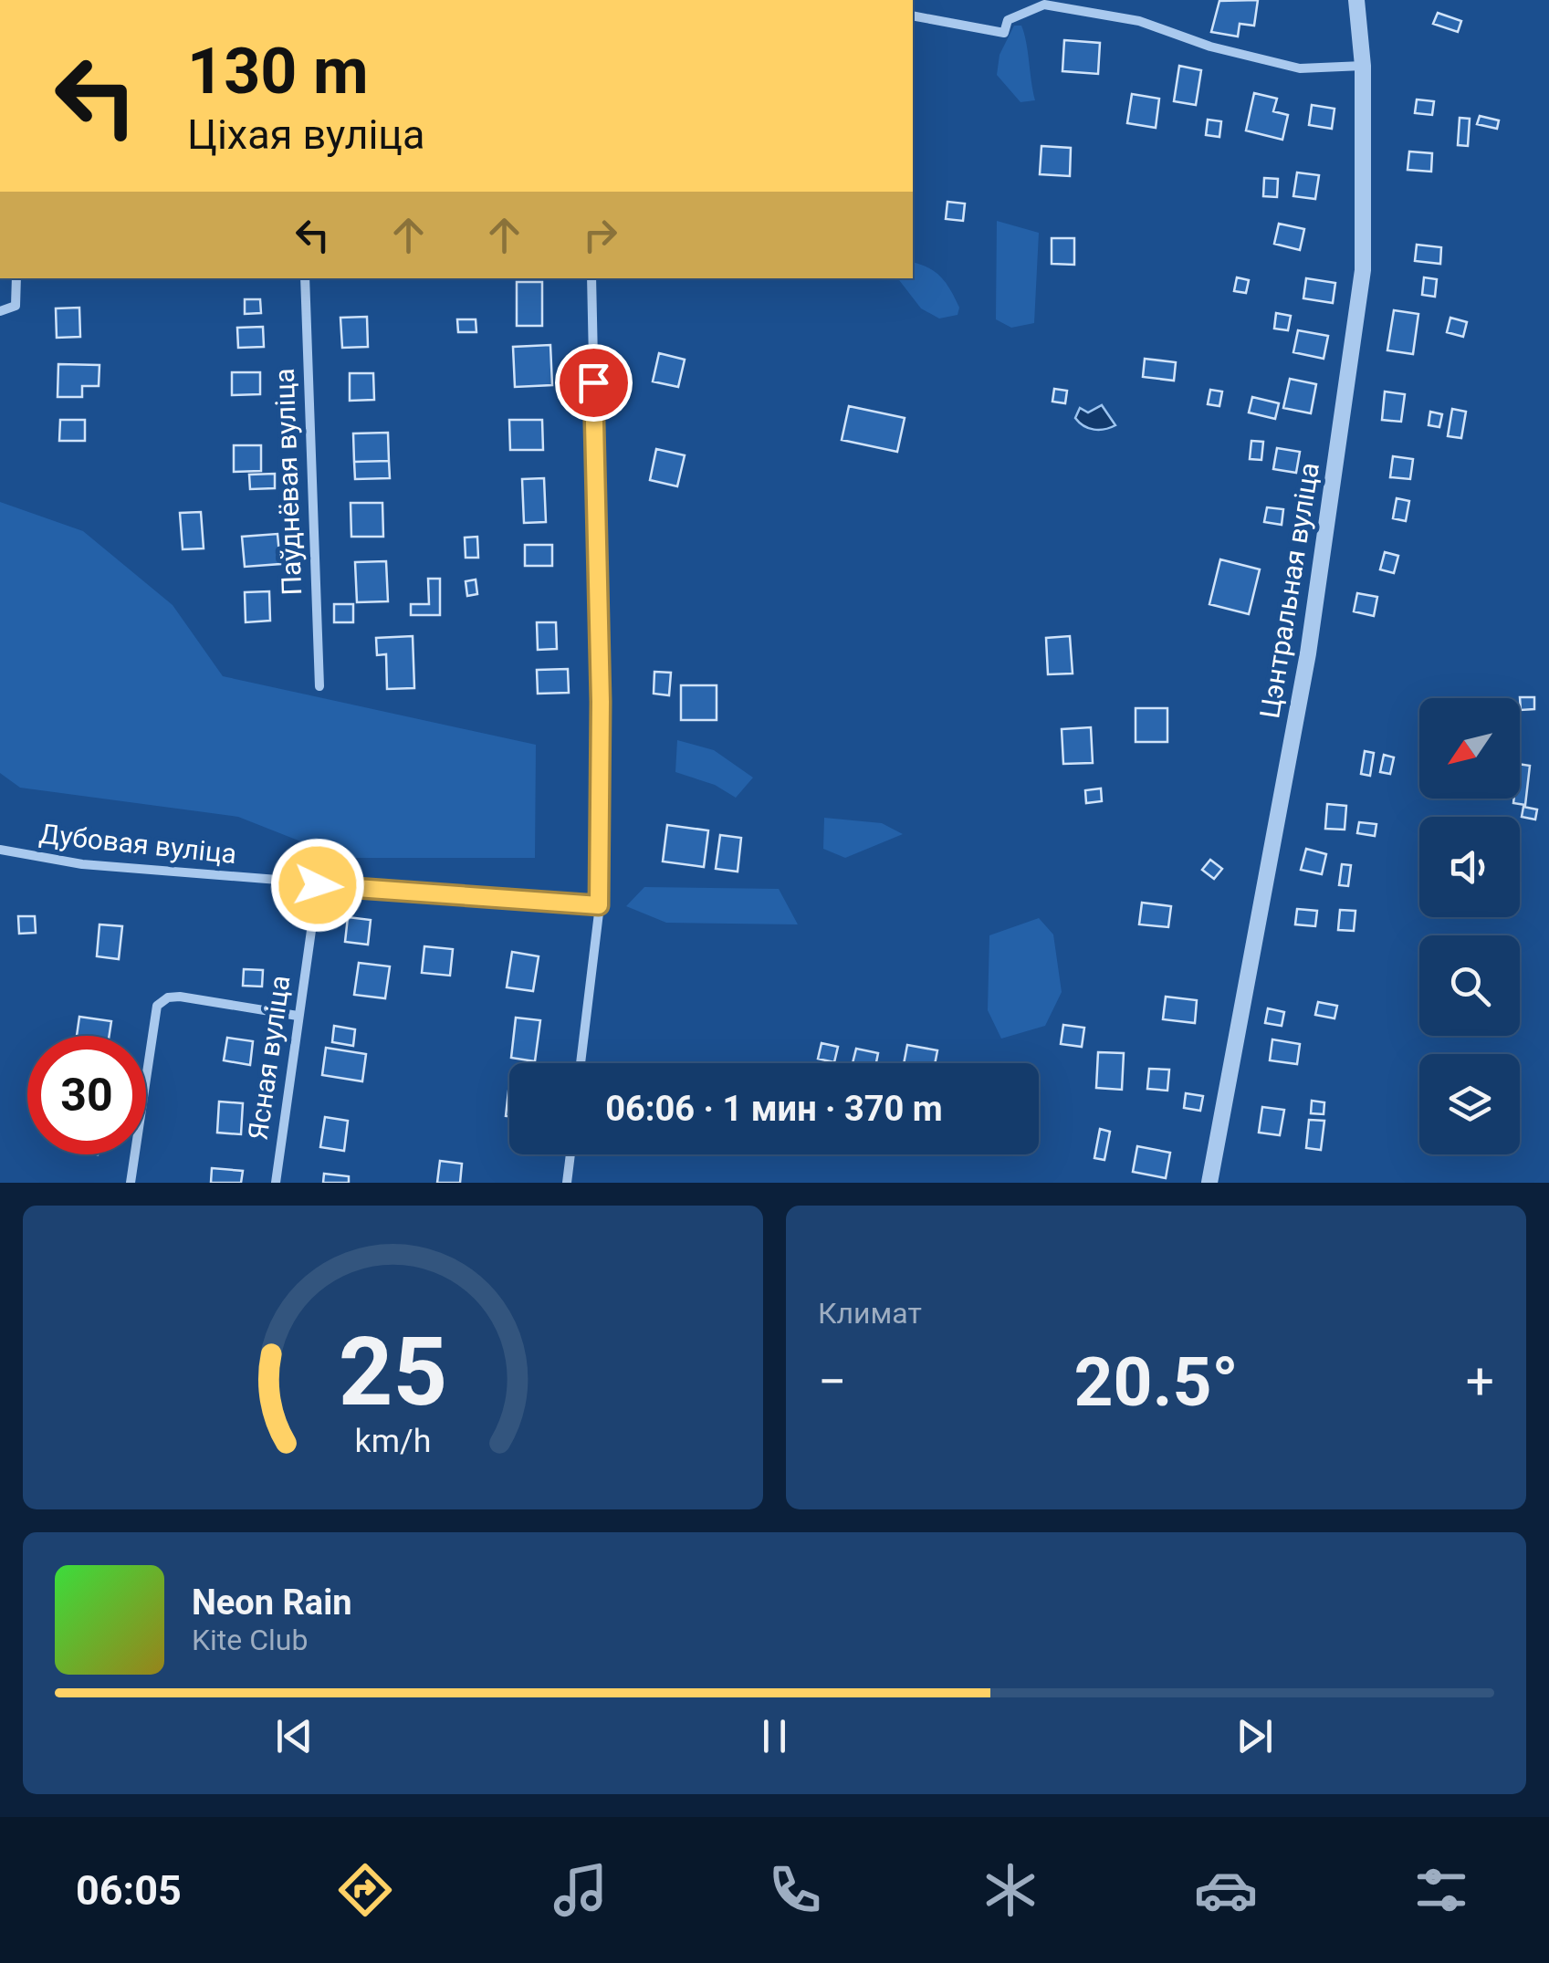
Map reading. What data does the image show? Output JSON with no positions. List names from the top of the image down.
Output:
{
  "streets": {
    "street": [
      "Паўднёвая вуліца",
      "Цэнтральная вуліца",
      "Дубовая вуліца",
      "Ясная вуліца"
    ]
  },
  "crossings": [
    ["Дубовая вуліца", "Ясная вуліца"]
  ],
  "north": "bottom left",
  "page": {
    "turn": ["130 m", "Ціхая вуліца"],
    "limit": "30",
    "trip": "06:06 · 1 мин · 370 m",
    "tile": "Климат",
    "heat": ["−", "20.5°", "+"],
    "song": ["Neon Rain", "Kite Club"],
    "tabs": "06:05",
    "gauge": ["25", "km/h"]
  }
}
